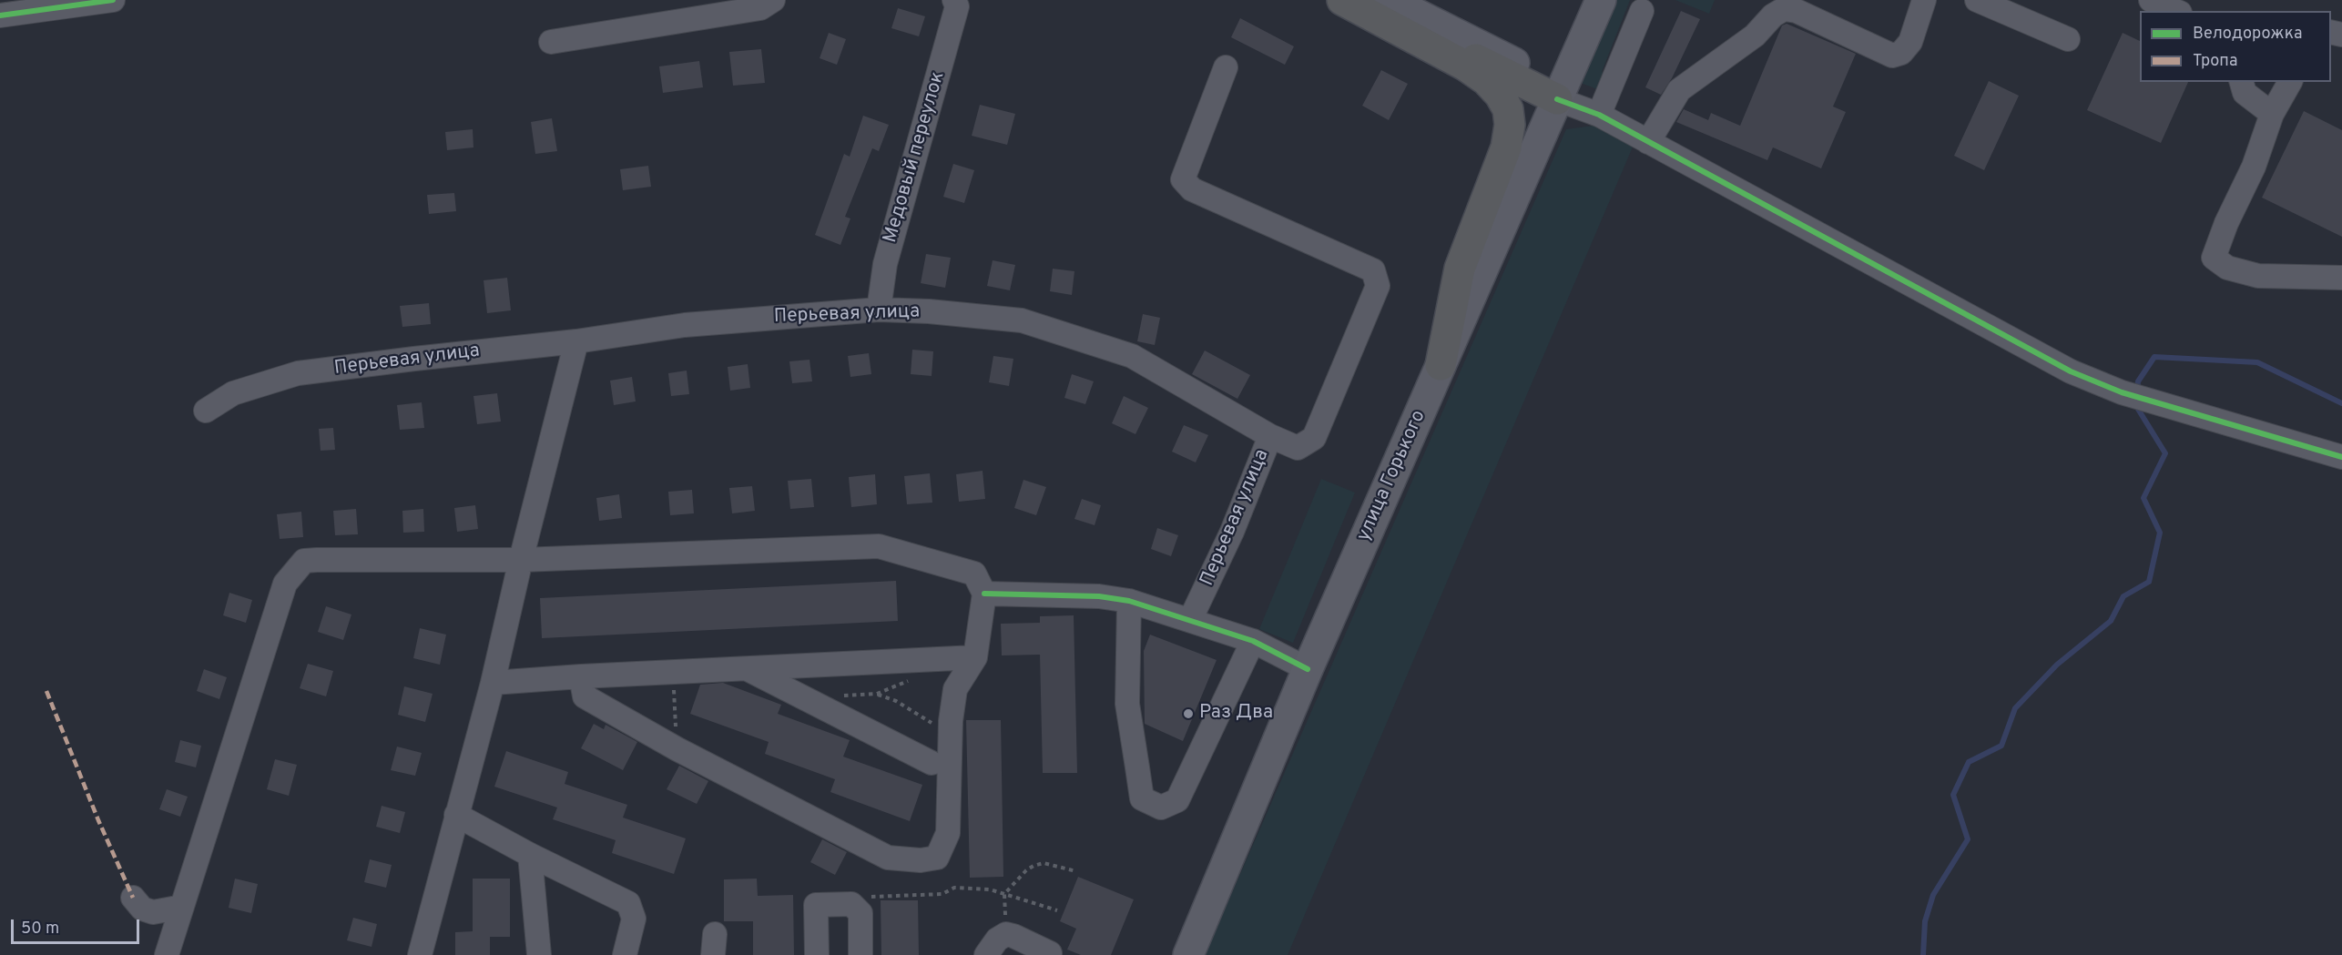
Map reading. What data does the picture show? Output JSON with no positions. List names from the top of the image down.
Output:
{
  "streets": {
    "main road": ["улица Горького"],
    "street": ["Медовый переулок", "Перьевая улица"]
  },
  "crossings": [
    ["Медовый переулок", "Перьевая улица"]
  ],
  "places": ["Раз Два"],
  "legend": ["Велодорожка", "Тропа"],
  "scale_bar": "50 m"
}
